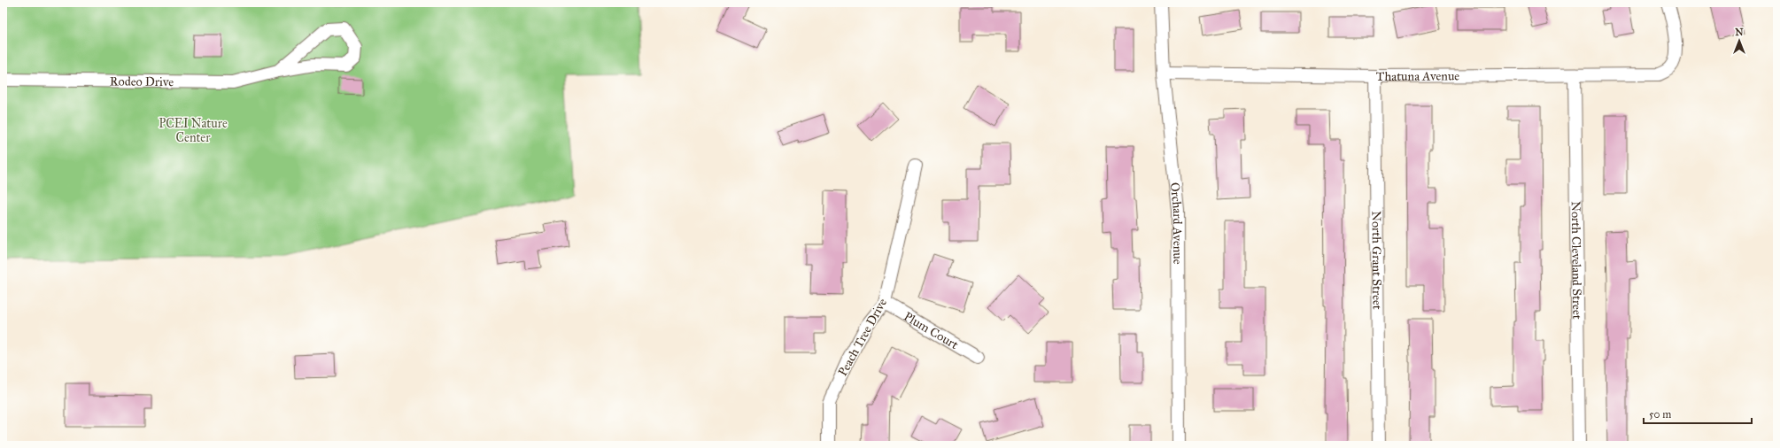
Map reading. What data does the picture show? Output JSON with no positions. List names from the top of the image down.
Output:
{
  "streets": {
    "street": [
      "Thatuna Avenue",
      "Rodeo Drive",
      "Orchard Avenue",
      "North Grant Street",
      "North Cleveland Street",
      "Plum Court",
      "Peach Tree Drive"
    ]
  },
  "crossings": [
    ["Thatuna Avenue", "Orchard Avenue"],
    ["Thatuna Avenue", "North Grant Street"],
    ["Thatuna Avenue", "North Cleveland Street"],
    ["Plum Court", "Peach Tree Drive"]
  ],
  "parks": ["PCEI Nature Center"],
  "scale_bar": "50 m",
  "north": "top"
}
